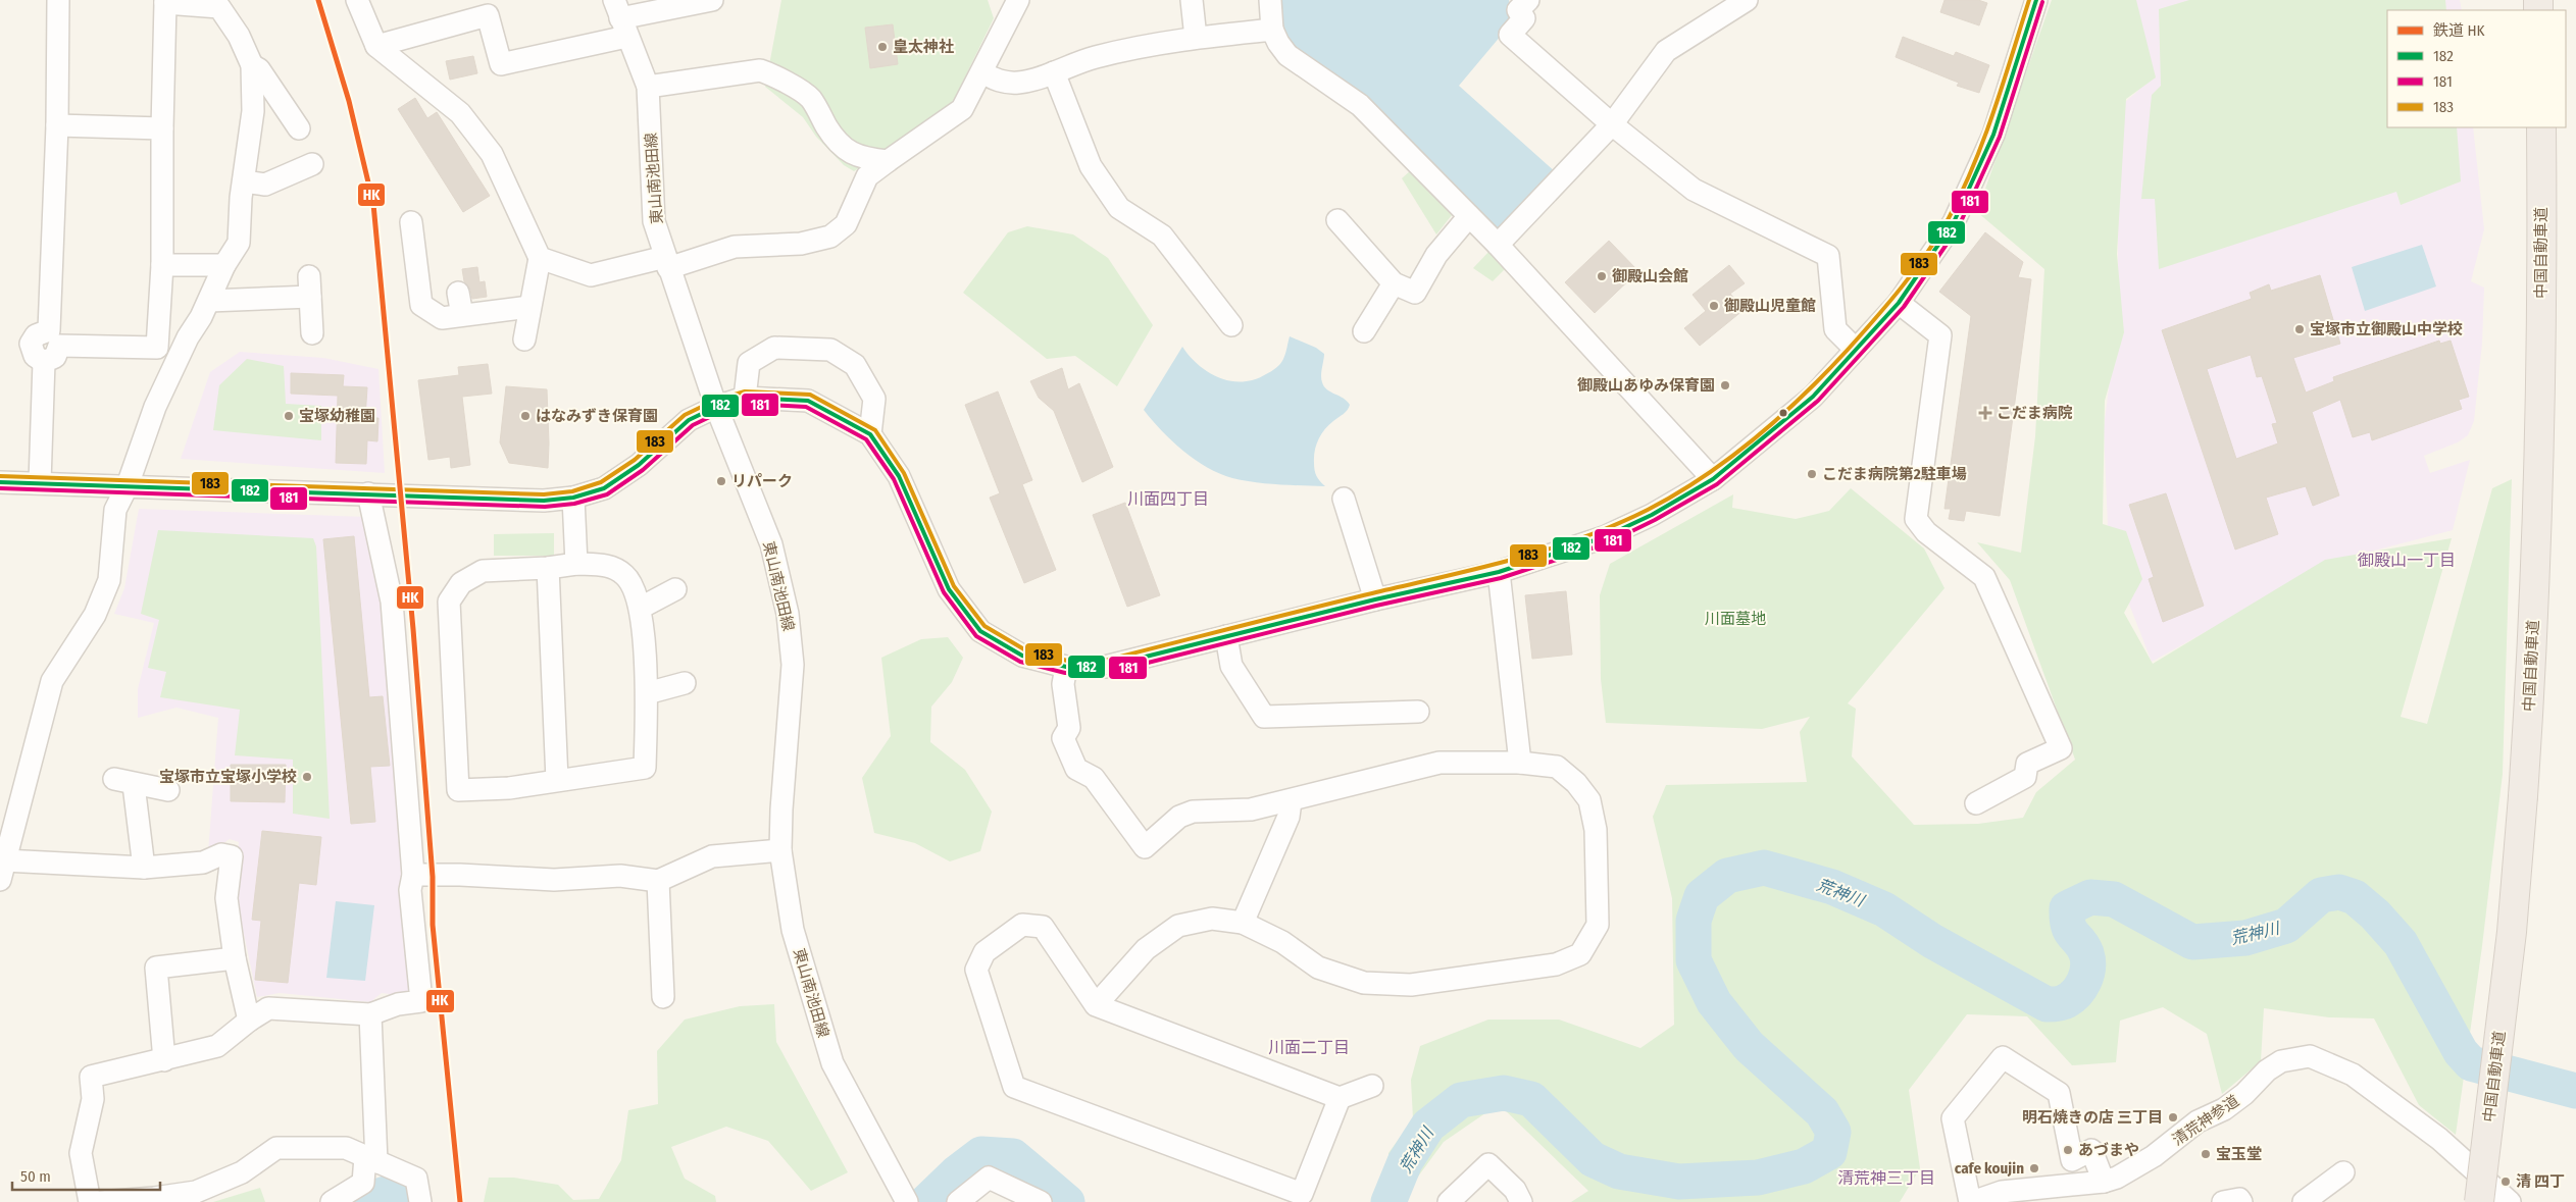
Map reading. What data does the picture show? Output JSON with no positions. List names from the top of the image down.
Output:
{
  "streets": {
    "highway": ["中国自動車道"],
    "street": ["東山南池田線", "清荒神参道"]
  },
  "districts": [
    "川面四丁目",
    "御殿山一丁目",
    "川面二丁目",
    "清荒神三丁目"
  ],
  "water": ["荒神川"],
  "parks": ["川面墓地"],
  "places": {
    "other": [
      "皇太神社",
      "御殿山会館",
      "御殿山児童館",
      "宝塚市立御殿山中学校",
      "御殿山あゆみ保育園",
      "宝塚幼稚園",
      "はなみずき保育園",
      "こだま病院第2駐車場",
      "リパーク",
      "宝塚市立宝塚小学校",
      "明石焼きの店 三丁目",
      "あづまや",
      "宝玉堂",
      "cafe koujin",
      "清 四丁"
    ],
    "health": ["こだま病院"]
  },
  "lines": [
    "rail line HK",
    "transit line 182",
    "transit line 183",
    "transit line 181"
  ],
  "legend": [
    "鉄道 HK",
    "182",
    "181",
    "183"
  ],
  "scale_bar": "50 m"
}
